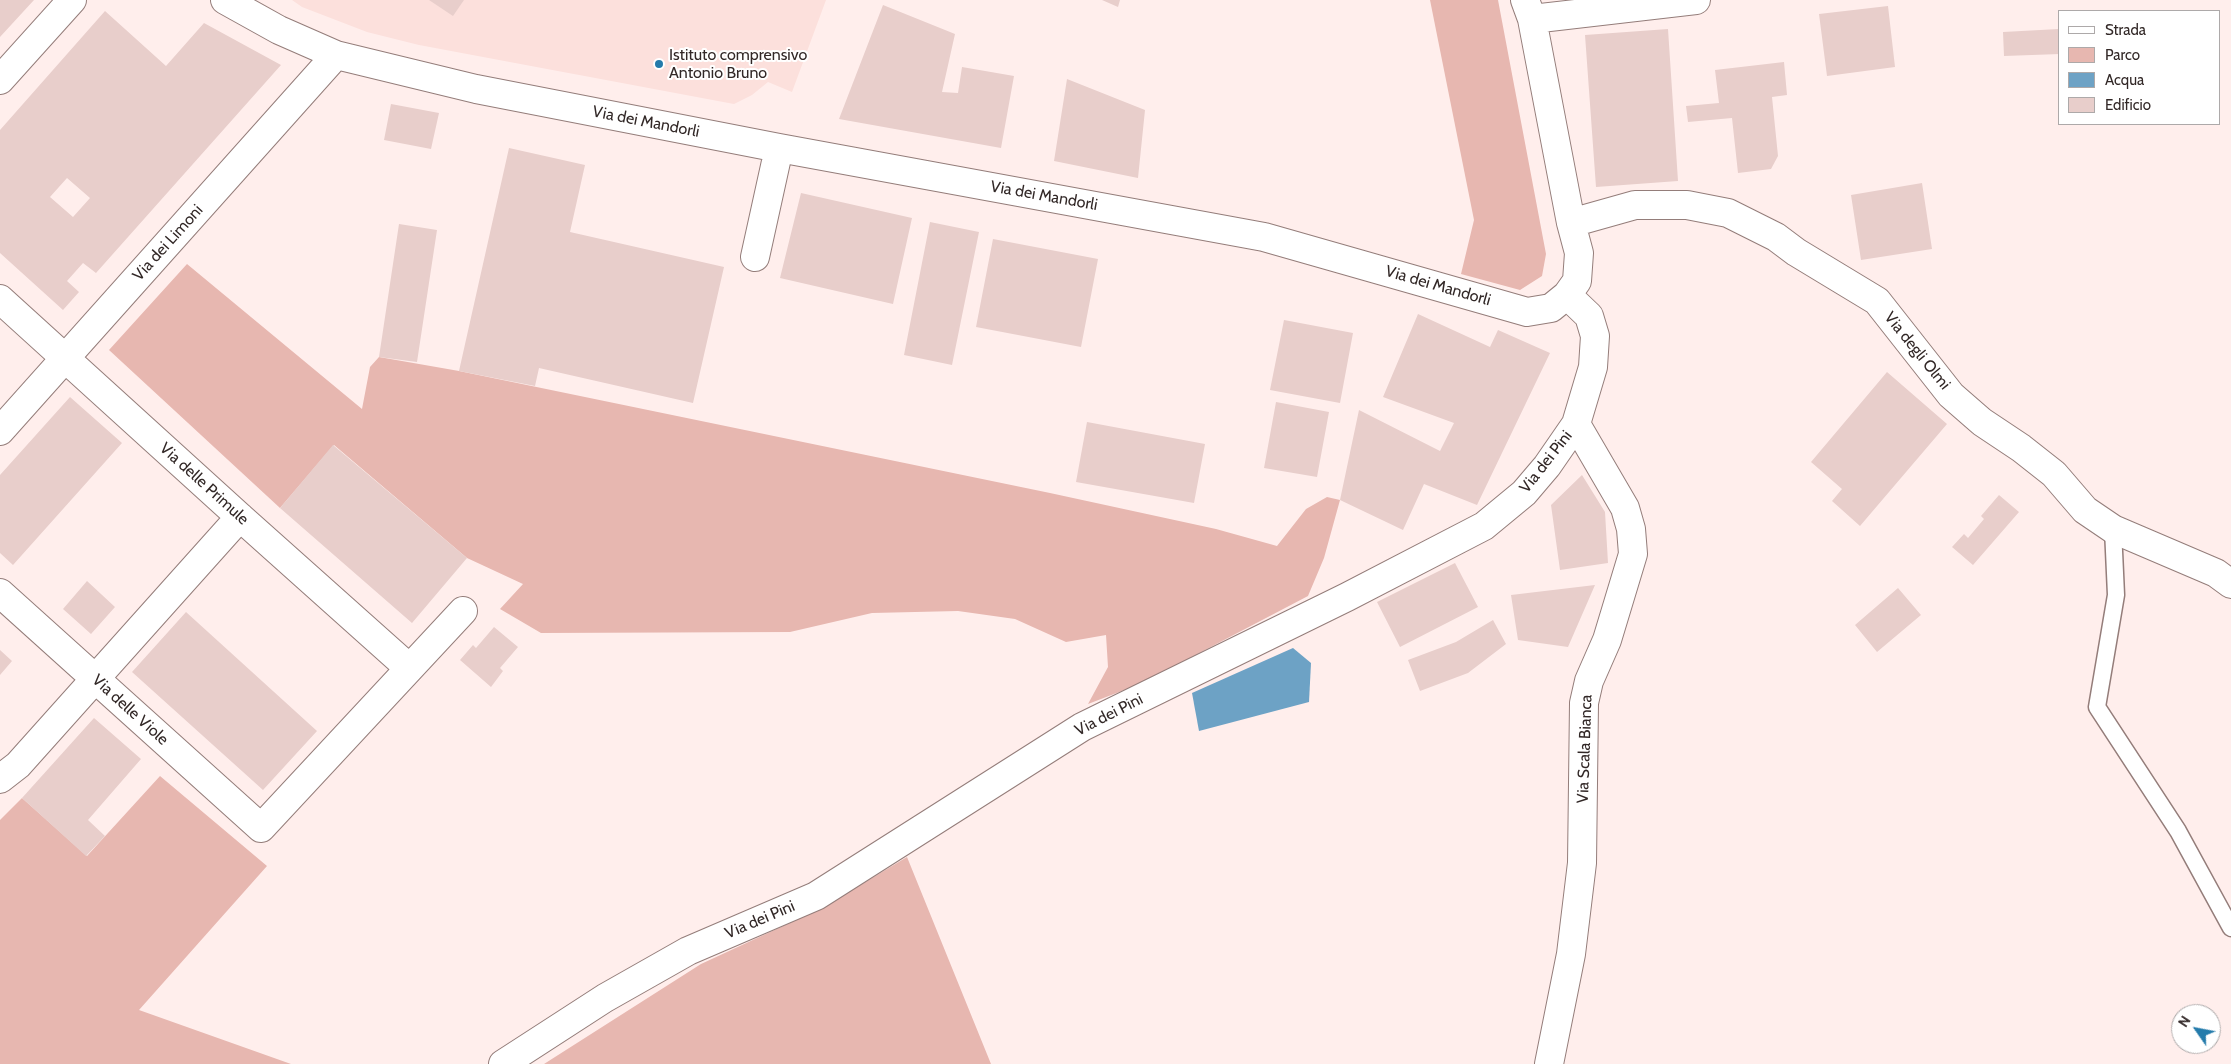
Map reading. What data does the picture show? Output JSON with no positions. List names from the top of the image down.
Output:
{
  "streets": {
    "street": [
      "Via dei Mandorli",
      "Via dei Limoni",
      "Via degli Olmi",
      "Via dei Pini",
      "Via delle Primule",
      "Via delle Viole",
      "Via Scala Bianca"
    ]
  },
  "crossings": [
    ["Via dei Mandorli", "Via dei Limoni"],
    ["Via dei Mandorli", "Via dei Pini"],
    ["Via dei Limoni", "Via delle Primule"],
    ["Via dei Pini", "Via Scala Bianca"],
    ["Via delle Primule", "Via delle Viole"]
  ],
  "places": ["Istituto comprensivo Antonio Bruno"],
  "legend": [
    "Strada",
    "Parco",
    "Acqua",
    "Edificio"
  ],
  "north": "top left"
}
